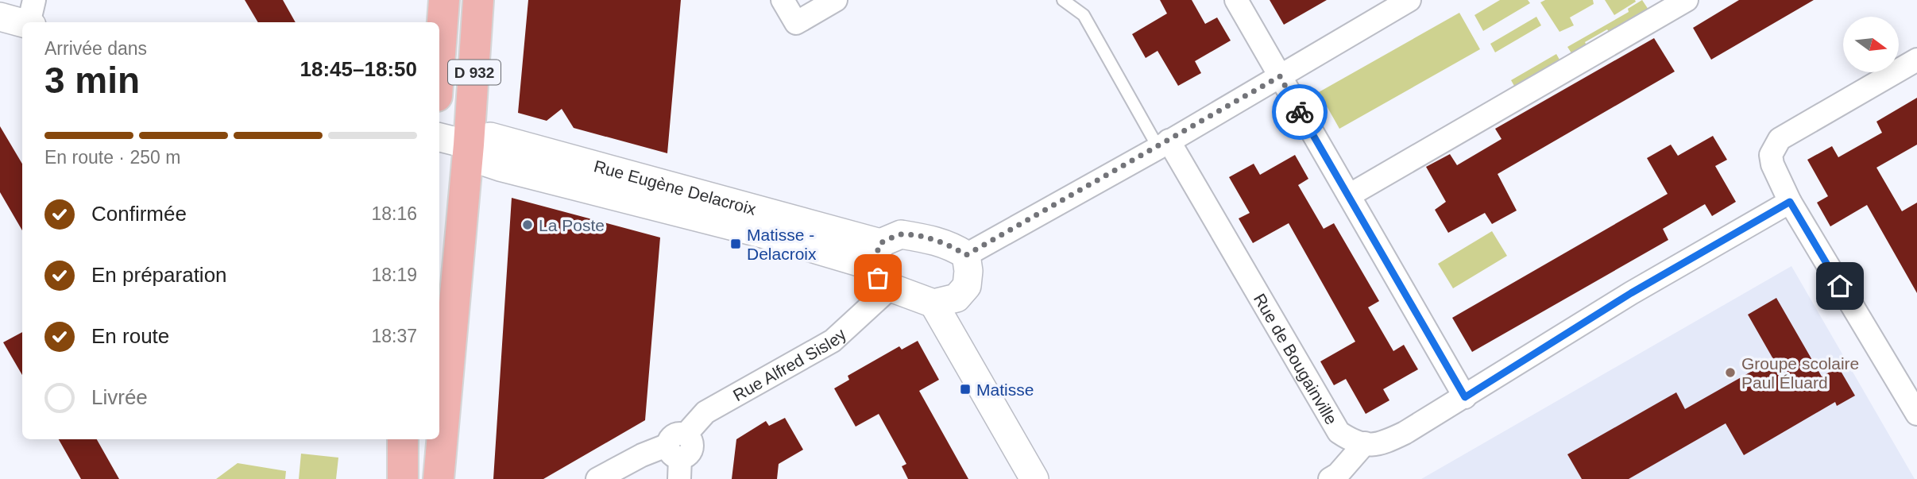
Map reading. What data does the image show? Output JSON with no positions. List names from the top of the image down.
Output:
{
  "streets": {
    "main road": ["D 932"],
    "street": ["Rue Eugène Delacroix", "Rue de Bougainville", "Rue Alfred Sisley"]
  },
  "crossings": [
    ["D 932", "Rue Eugène Delacroix"],
    ["Rue Eugène Delacroix", "Rue Alfred Sisley"]
  ],
  "places": {
    "other": ["La Poste", "Groupe scolaire Paul Éluard"],
    "transit": ["Matisse - Delacroix", "Matisse"]
  },
  "north": "right",
  "page": {
    "heading": ["3 min", "Arrivée dans", "18:45–18:50"],
    "bar": "En route · 250 m",
    "list": [
      ["Confirmée", "18:16"],
      ["En préparation", "18:19"],
      ["En route", "18:37"],
      "Livrée"
    ]
  }
}
